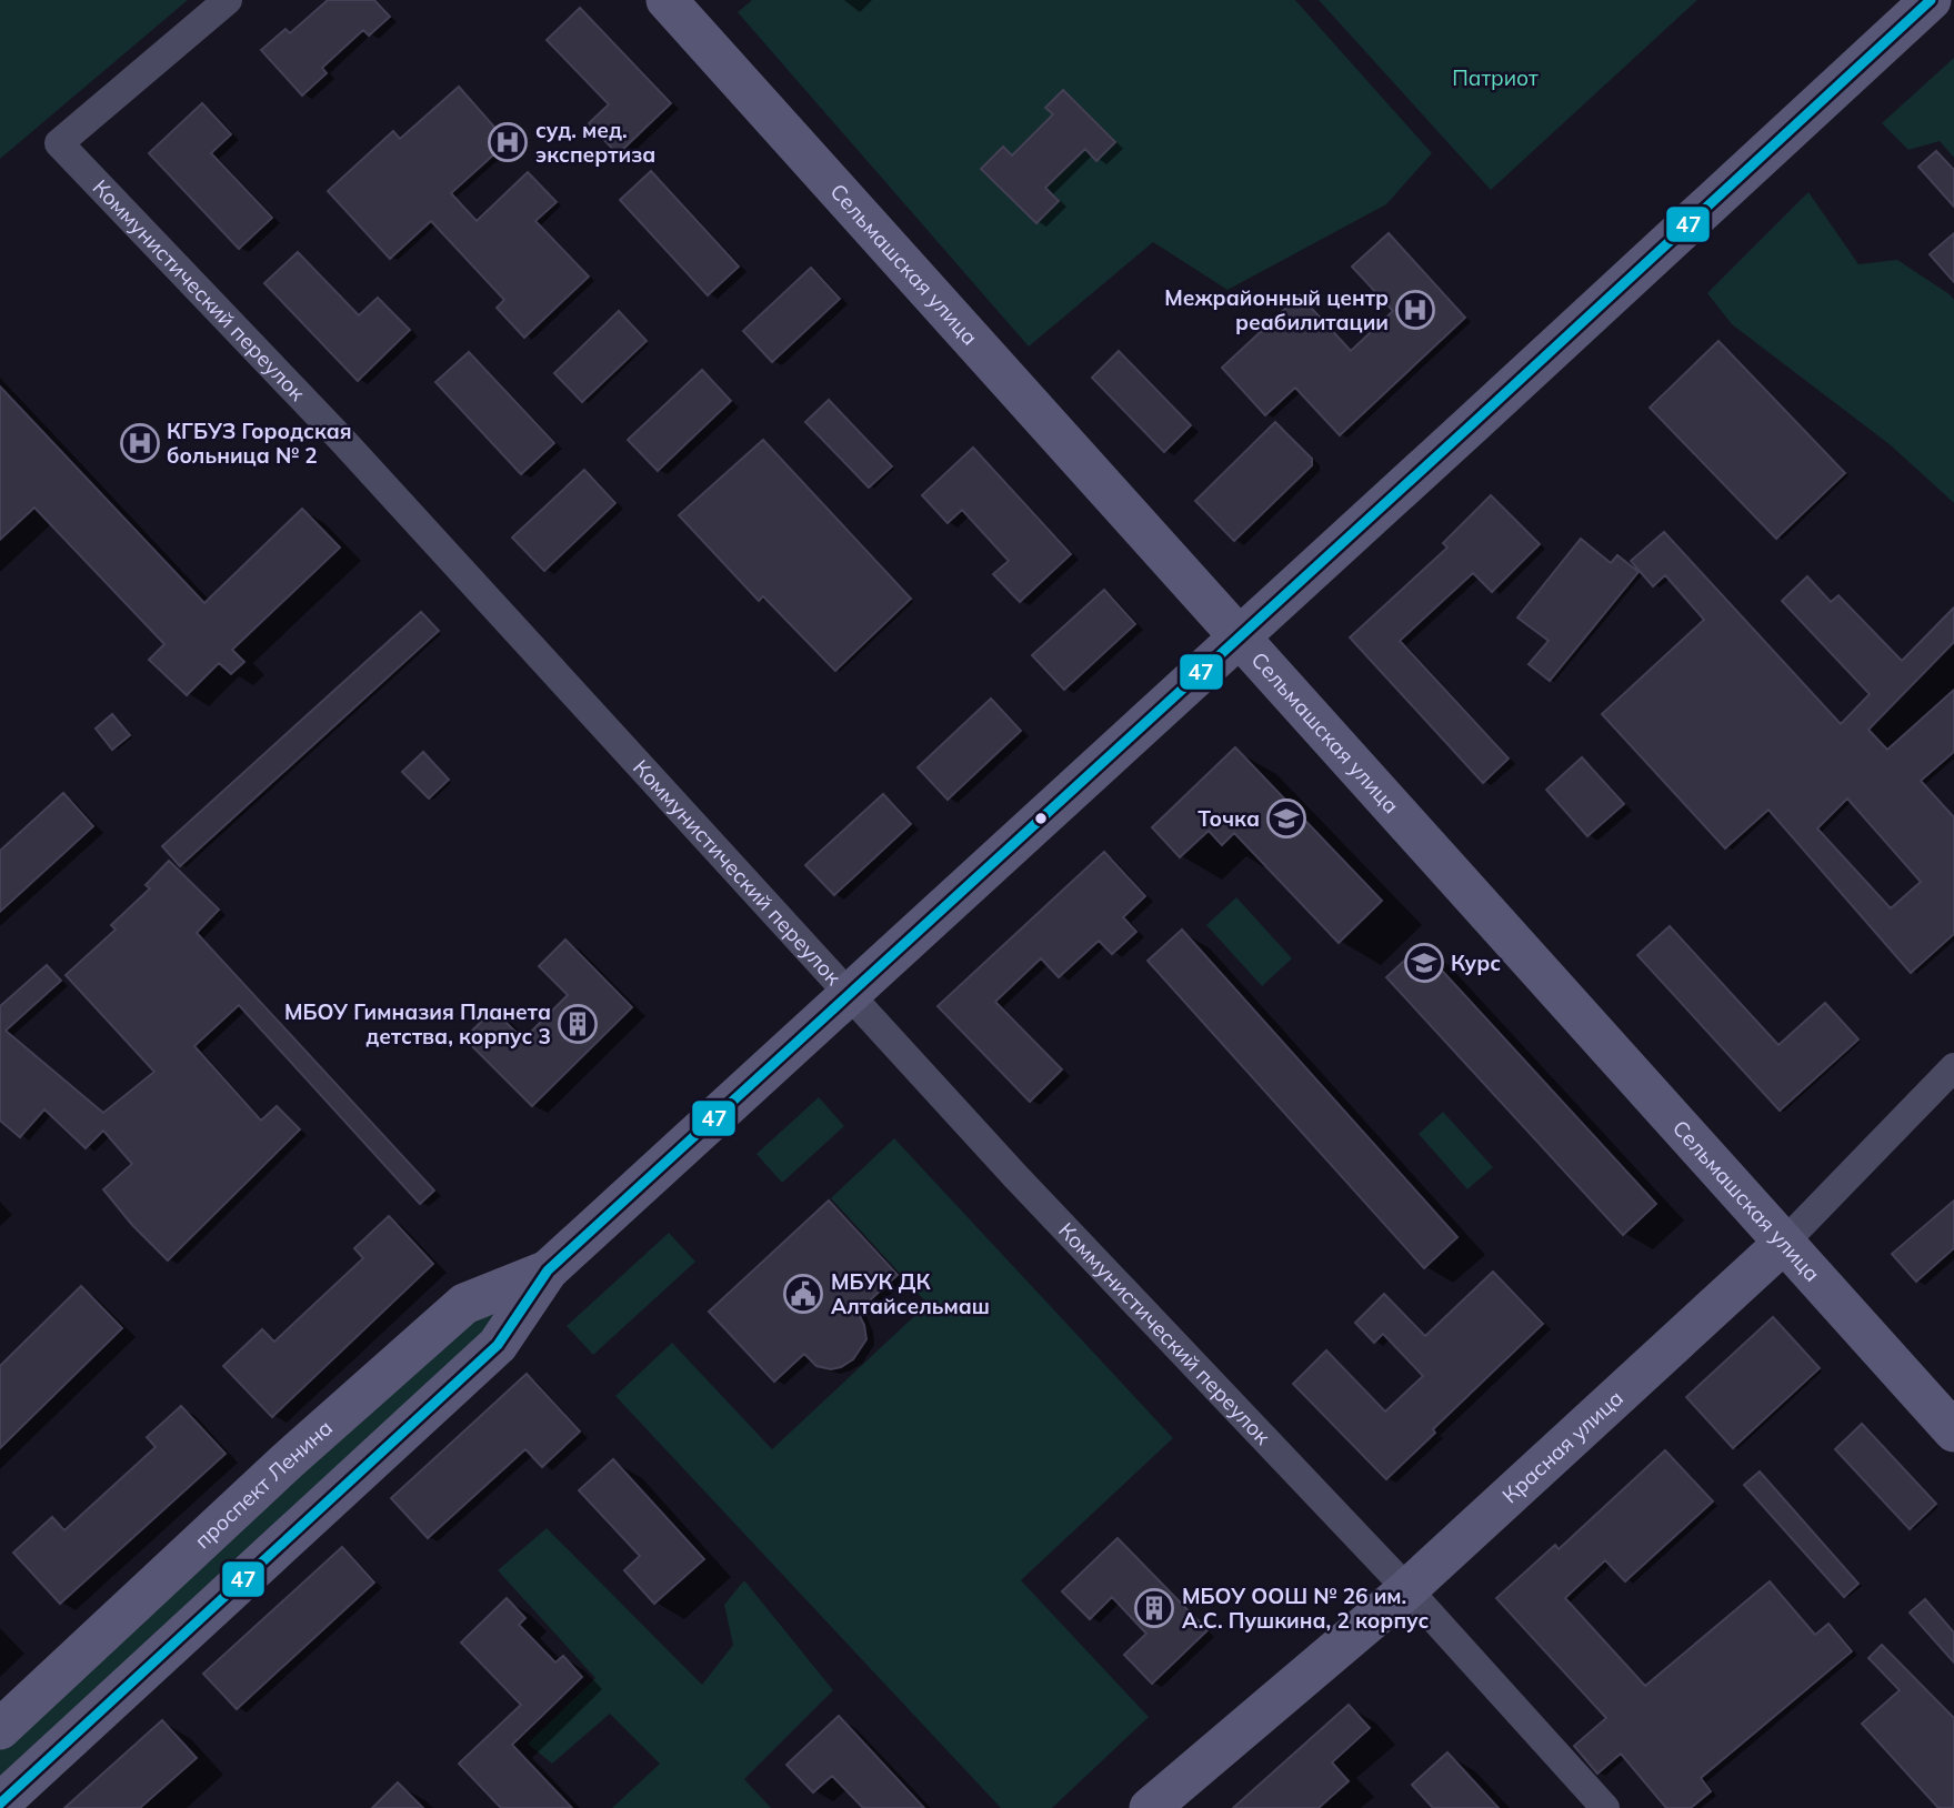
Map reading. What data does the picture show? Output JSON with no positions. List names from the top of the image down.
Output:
{
  "streets": {
    "main road": ["Сельмашская улица", "Красная улица", "проспект Ленина"],
    "street": ["Коммунистический переулок"]
  },
  "crossings": [
    ["Сельмашская улица", "Красная улица"],
    ["Сельмашская улица", "проспект Ленина"],
    ["Коммунистический переулок", "Красная улица"],
    ["Коммунистический переулок", "проспект Ленина"]
  ],
  "parks": ["Патриот"],
  "places": {
    "hospital": ["суд. мед. экспертиза", "Межрайонный центр реабилитации", "КГБУЗ Городская больница № 2"],
    "school or university": ["Точка", "Курс"],
    "building": ["МБОУ Гимназия Планета детства, корпус 3", "МБОУ ООШ № 26 им. А.С. Пушкина, 2 корпус"],
    "public building": ["МБУК ДК Алтайсельмаш"]
  },
  "lines": ["transit line 47"]
}
